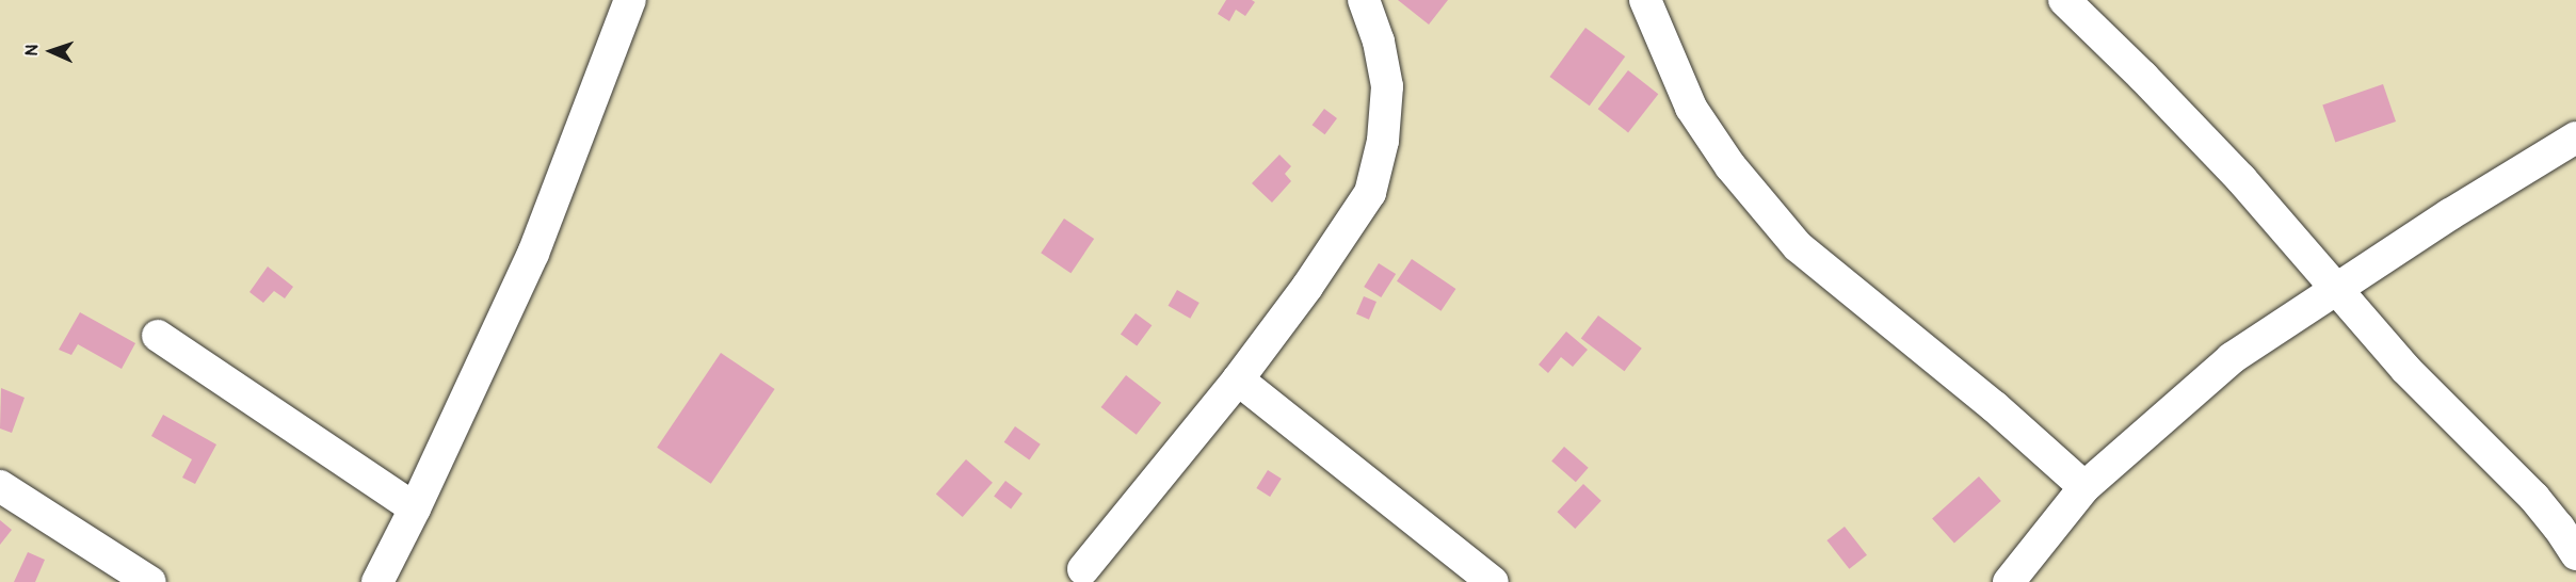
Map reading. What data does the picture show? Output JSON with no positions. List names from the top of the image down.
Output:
{
  "north": "left"
}
